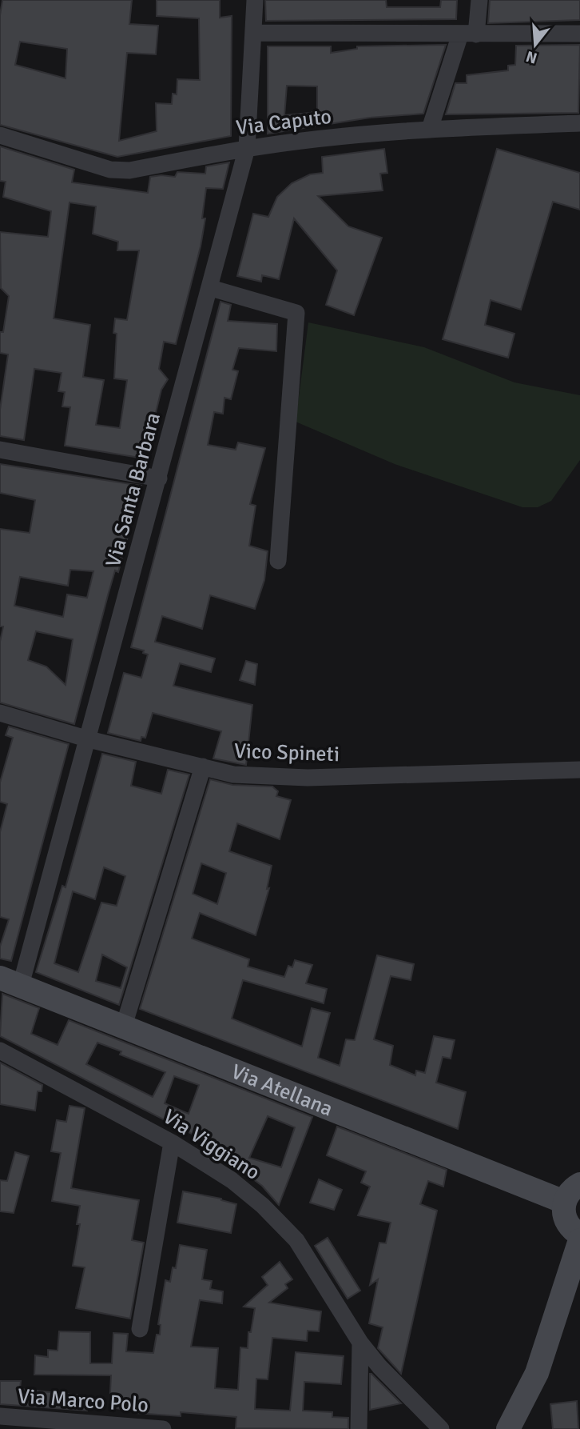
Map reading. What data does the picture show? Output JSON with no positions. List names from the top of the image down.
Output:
{
  "streets": {
    "main road": ["Via Atellana"],
    "street": [
      "Via Caputo",
      "Via Santa Barbara",
      "Vico Spineti",
      "Via Viggiano",
      "Via Marco Polo"
    ]
  },
  "crossings": [
    ["Via Caputo", "Via Santa Barbara"],
    ["Via Santa Barbara", "Vico Spineti"],
    ["Via Santa Barbara", "Via Atellana"]
  ],
  "north": "bottom"
}
